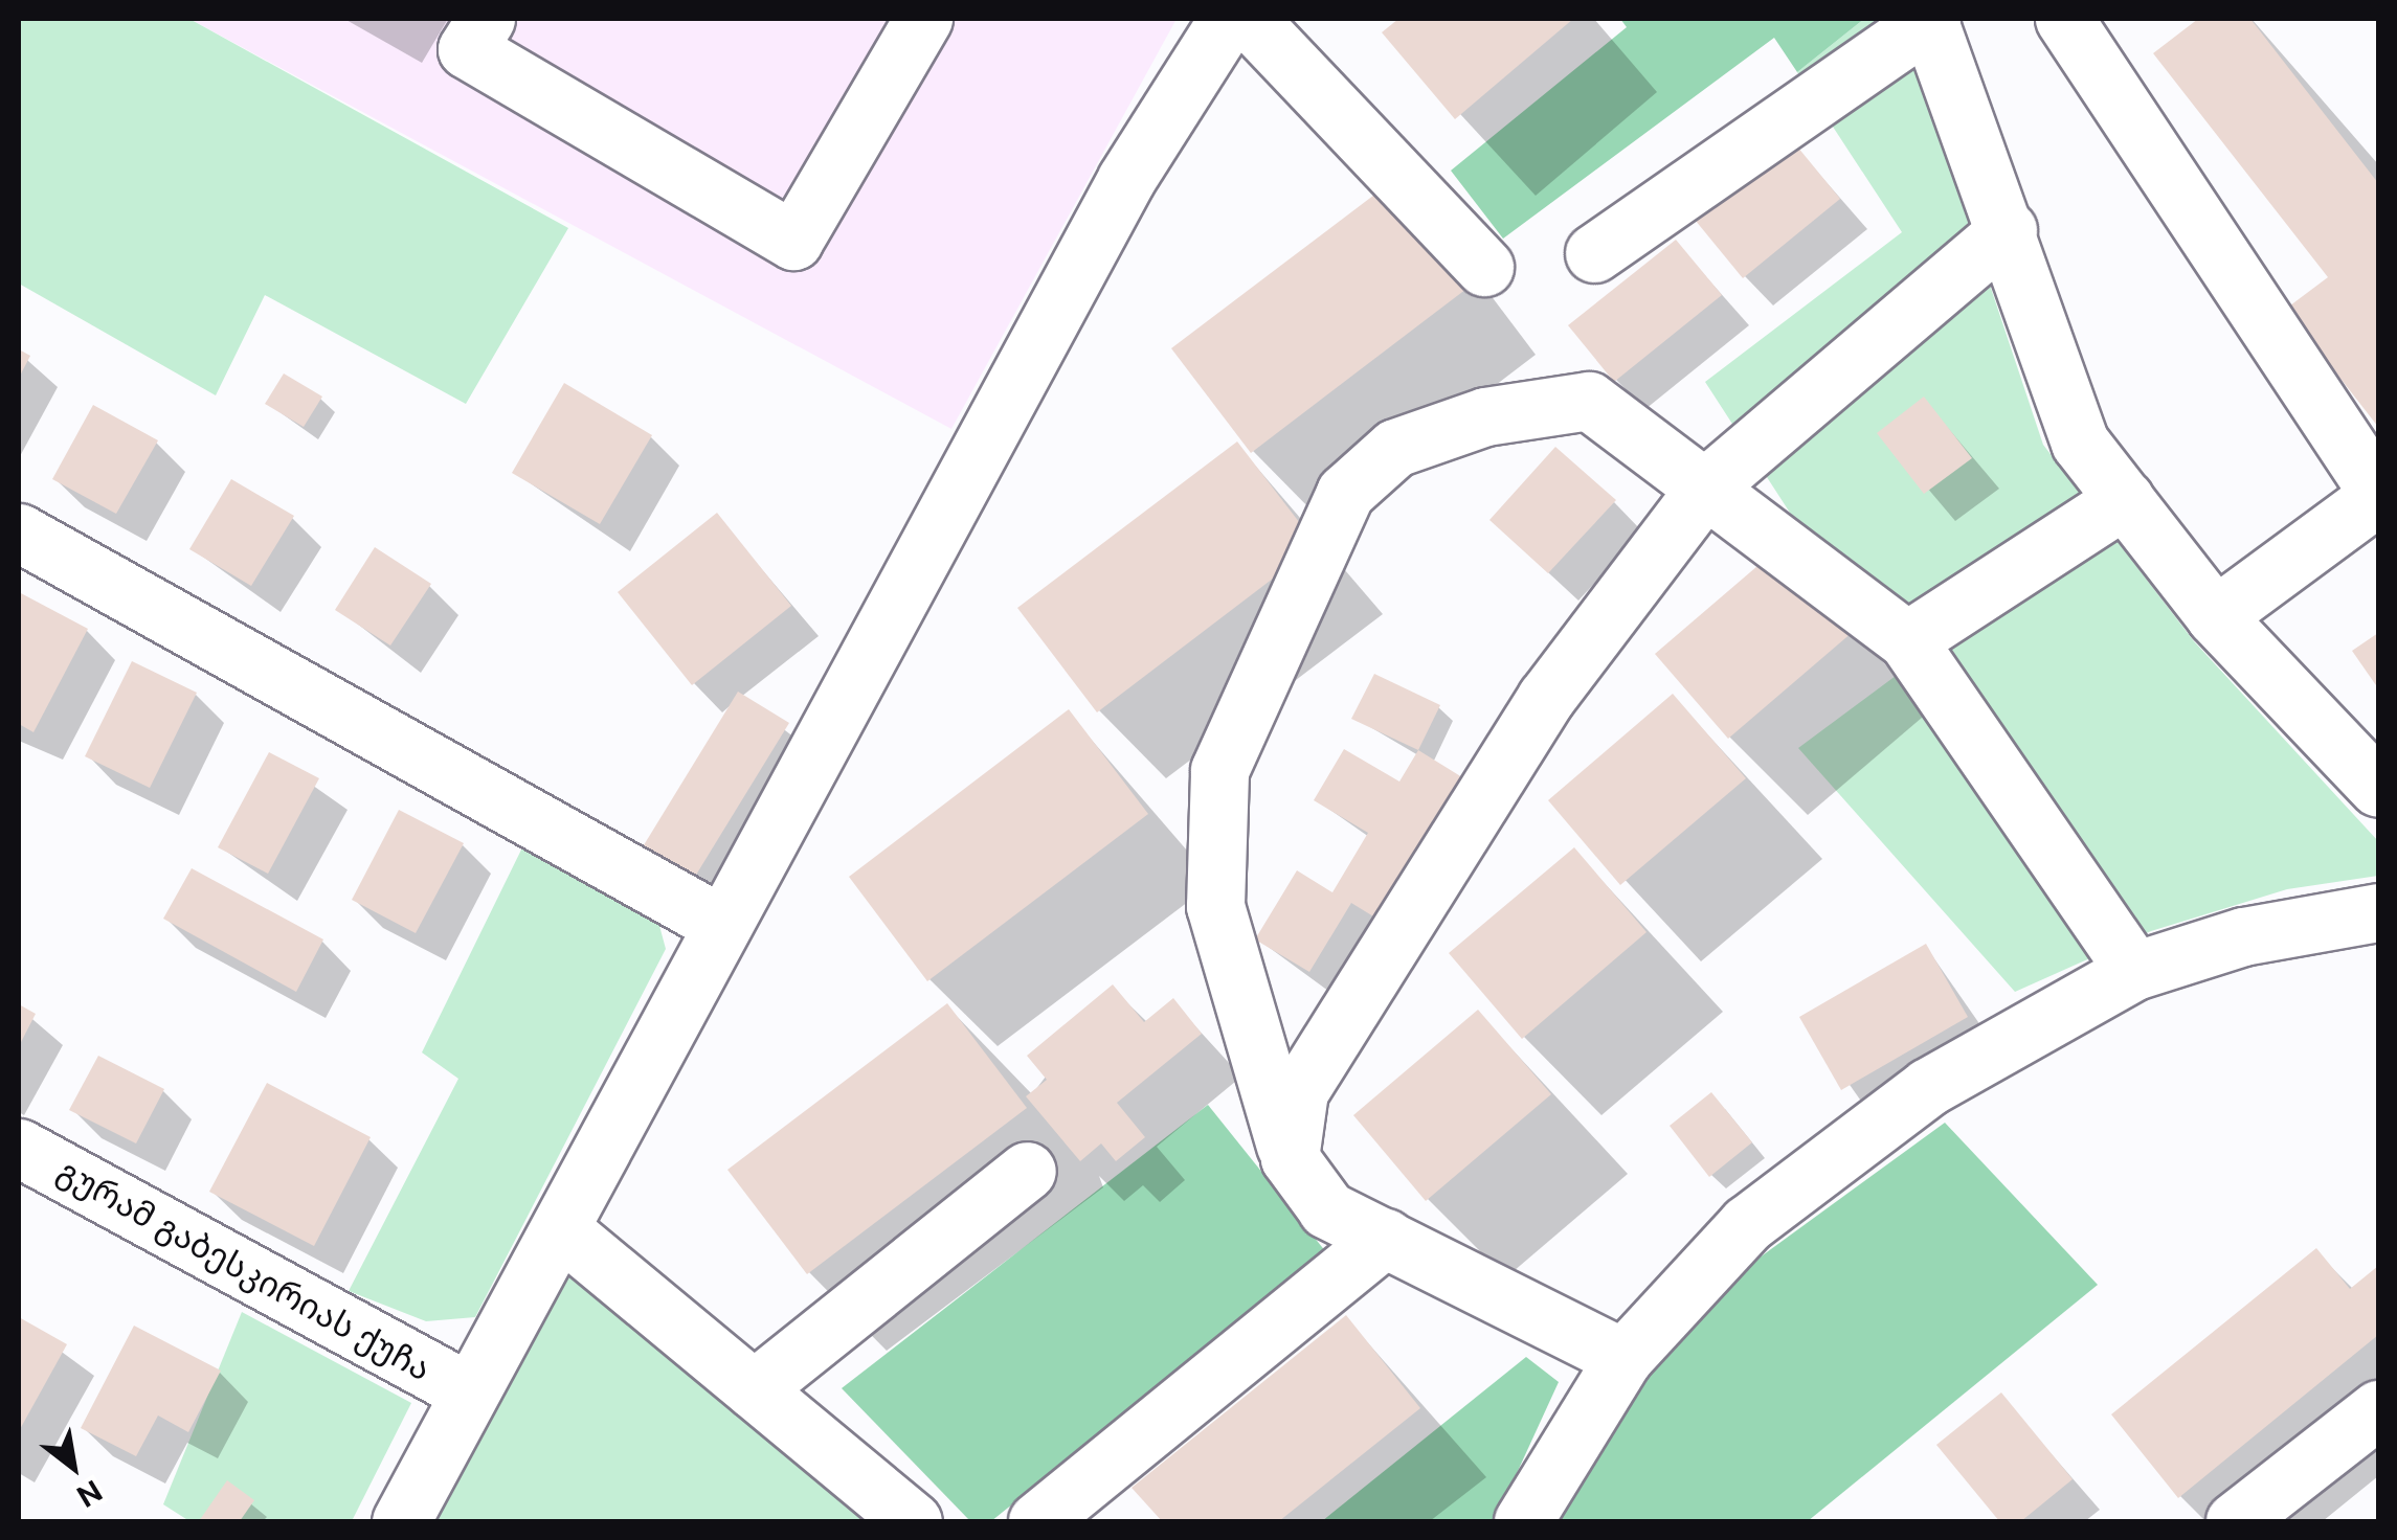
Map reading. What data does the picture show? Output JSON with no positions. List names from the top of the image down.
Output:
{
  "streets": {
    "street": ["გურამ გაბესკირიას ქუჩა"]
  },
  "north": "bottom right"
}
